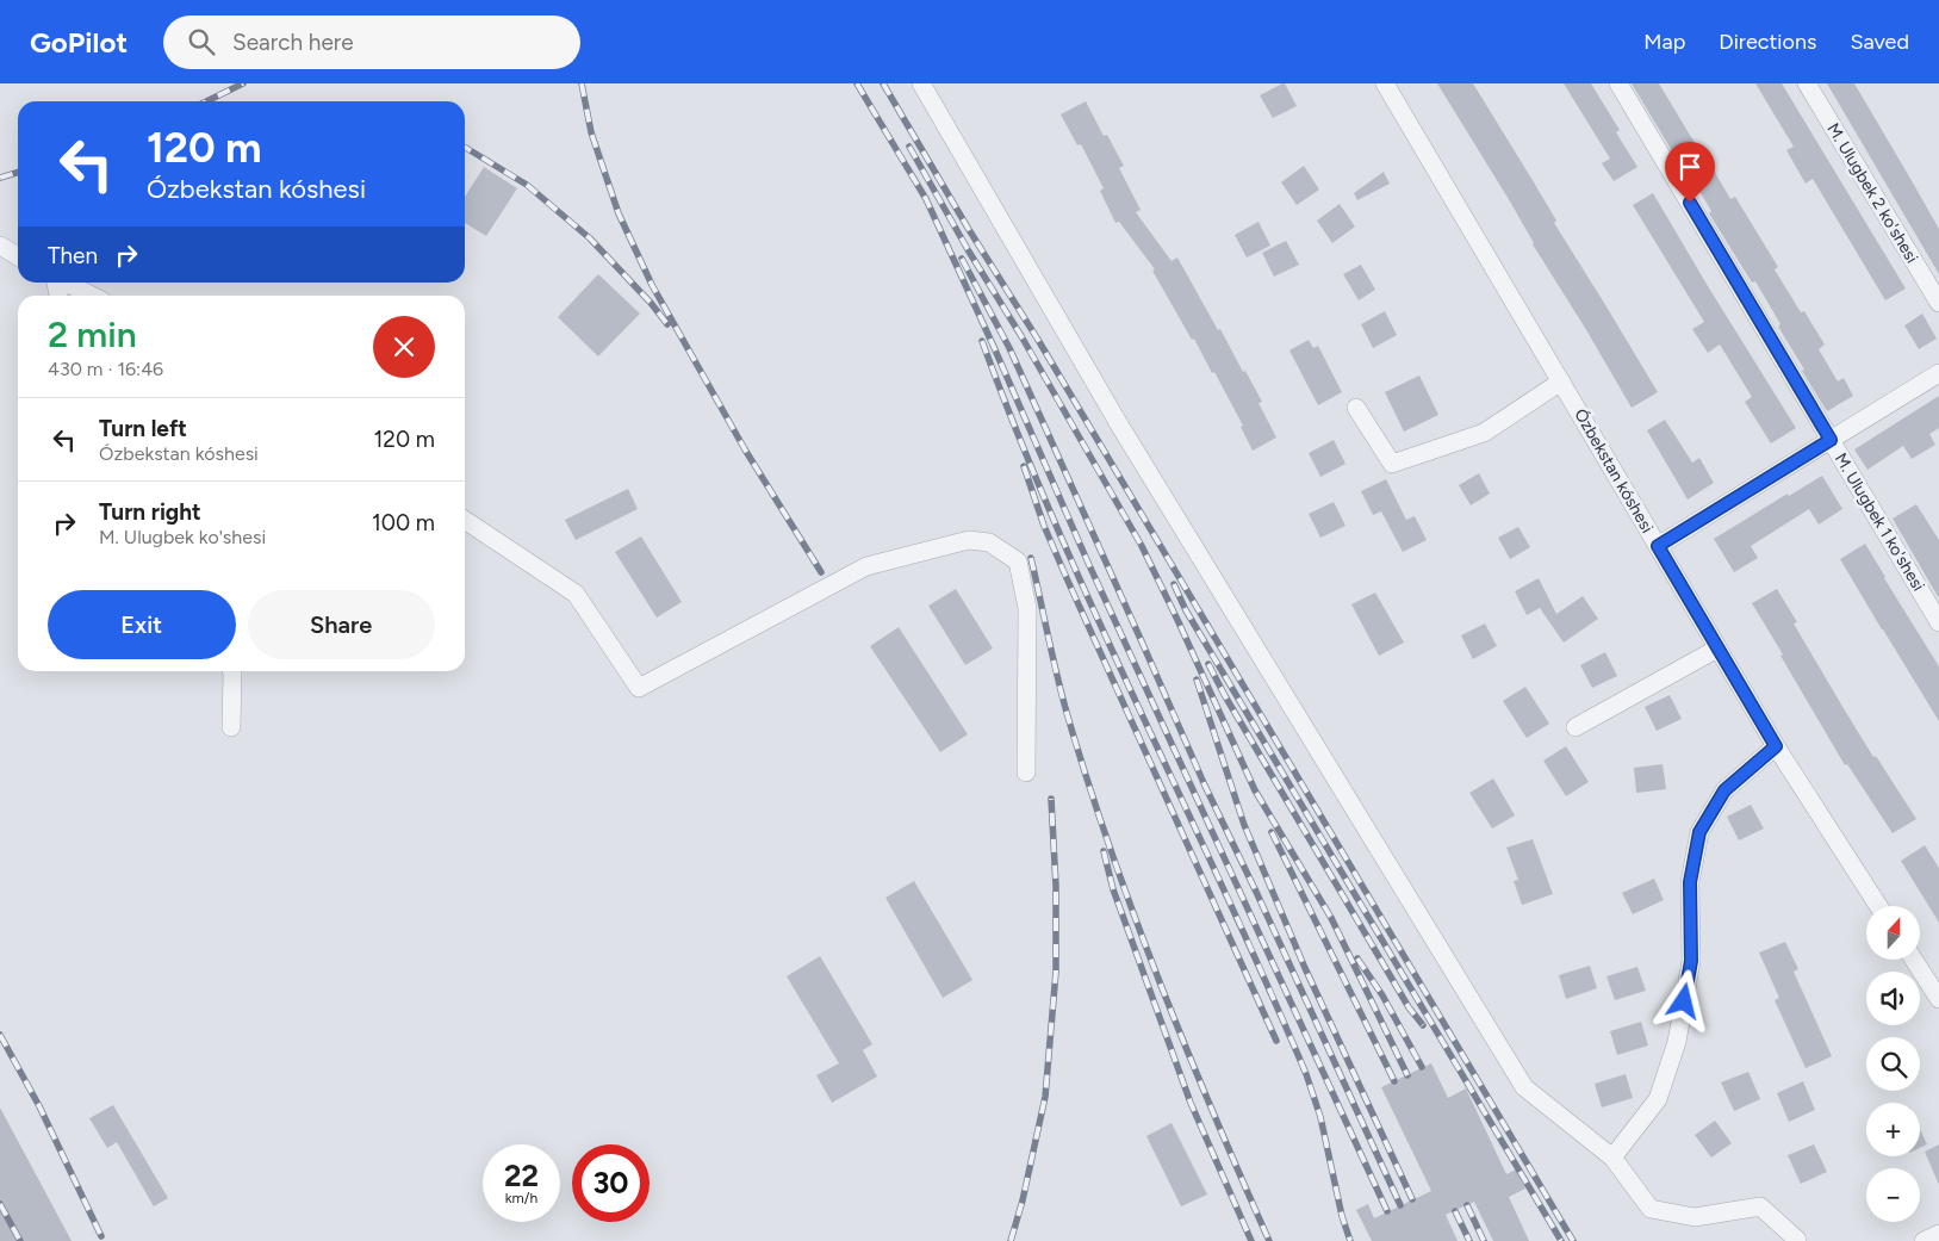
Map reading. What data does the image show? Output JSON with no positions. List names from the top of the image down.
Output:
{
  "streets": {
    "street": ["M. Ulugbek 2 ko'shesi", "Ózbekstan kóshesi", "M. Ulugbek 1 ko'shesi"]
  },
  "north": "top",
  "page": {
    "header": "GoPilot",
    "search": "Search here",
    "nav": ["Map", "Directions", "Saved"],
    "turn": ["120 m", "Ózbekstan kóshesi"],
    "then": "Then",
    "heading": ["2 min", "430 m · 16:46"],
    "list": [
      {
        "name": "Turn left",
        "note": "Ózbekstan kóshesi",
        "value": "120 m"
      },
      {
        "name": "Turn right",
        "note": "M. Ulugbek ko'shesi",
        "value": "100 m"
      }
    ],
    "buttons": ["Exit", "Share"],
    "map_buttons": ["+", "−"],
    "speed": "22 km/h",
    "limit": "30"
  }
}
